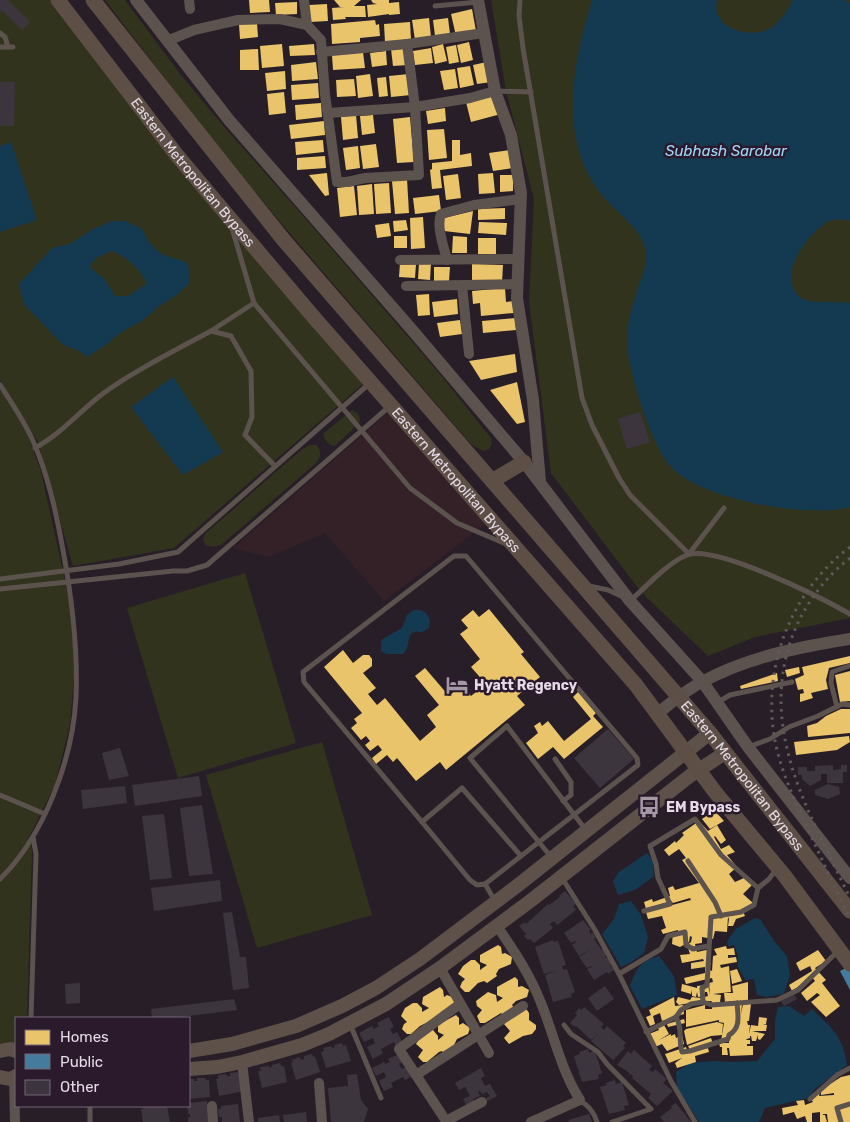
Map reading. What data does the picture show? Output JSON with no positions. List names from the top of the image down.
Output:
{
  "streets": {
    "main road": ["Eastern Metropolitan Bypass"]
  },
  "water": ["Subhash Sarobar"],
  "places": {
    "hotel": ["Hyatt Regency"],
    "bus stop": ["EM Bypass"]
  },
  "legend": ["Homes", "Public", "Other"]
}
